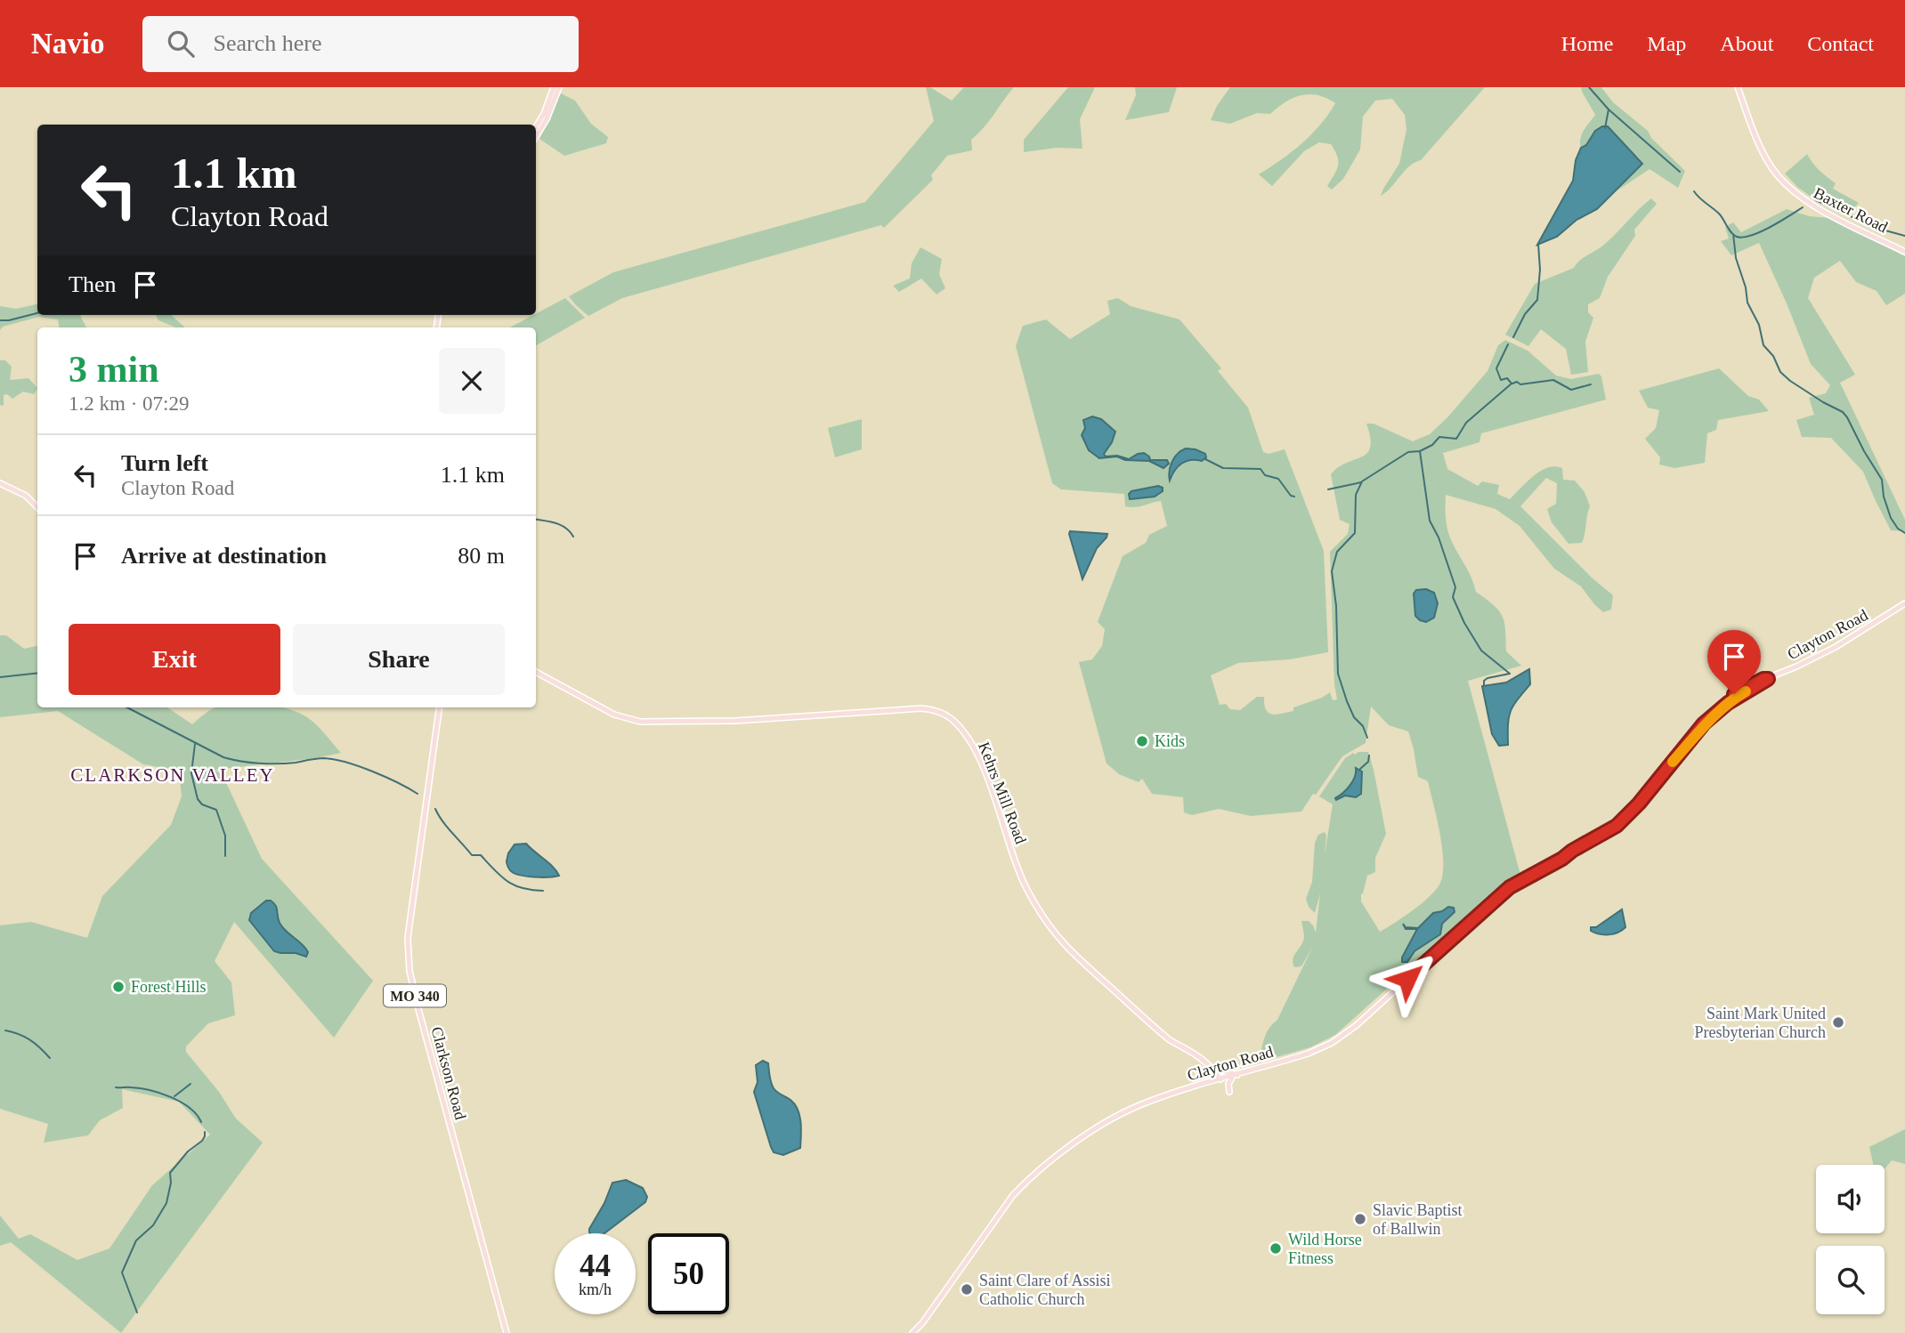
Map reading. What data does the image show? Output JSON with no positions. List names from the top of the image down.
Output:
{
  "streets": {
    "main road": [
      "Baxter Road",
      "Clayton Road",
      "Kehrs Mill Road",
      "MO 340",
      "Clarkson Road"
    ]
  },
  "crossings": [
    ["Clayton Road", "Kehrs Mill Road"]
  ],
  "districts": ["CLARKSON VALLEY"],
  "places": [
    "Kids",
    "Forest Hills",
    "Saint Mark United Presbyterian Church",
    "Slavic Baptist of Ballwin",
    "Wild Horse Fitness",
    "Saint Clare of Assisi Catholic Church"
  ],
  "page": {
    "header": "Navio",
    "search": "Search here",
    "nav": [
      "Home",
      "Map",
      "About",
      "Contact"
    ],
    "turn": ["1.1 km", "Clayton Road"],
    "then": "Then",
    "heading": ["3 min", "1.2 km · 07:29"],
    "list": [
      {
        "name": "Turn left",
        "note": "Clayton Road",
        "value": "1.1 km"
      },
      {
        "name": "Arrive at destination",
        "value": "80 m"
      }
    ],
    "buttons": ["Exit", "Share"],
    "speed": "44 km/h",
    "limit": "50"
  }
}
